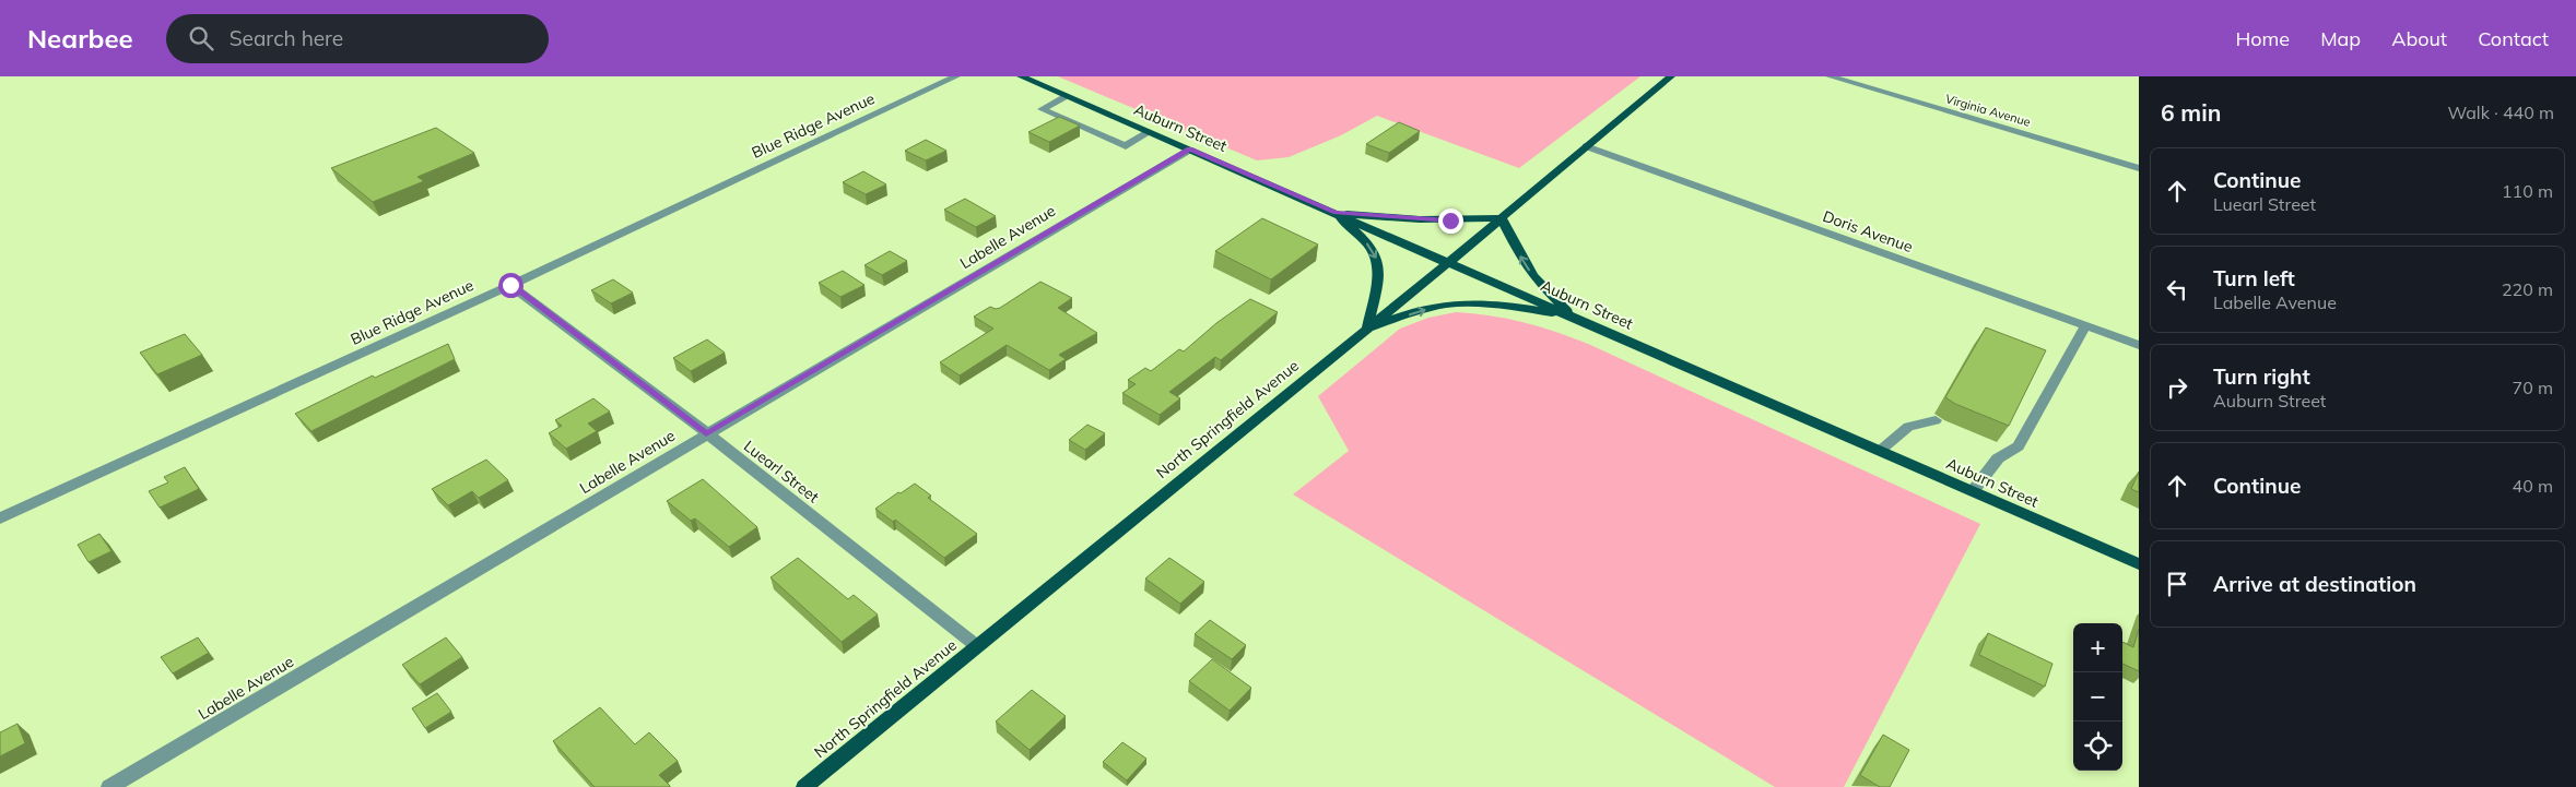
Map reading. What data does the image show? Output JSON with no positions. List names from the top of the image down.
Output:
{
  "streets": {
    "main road": ["Auburn Street", "North Springfield Avenue"],
    "street": [
      "Virginia Avenue",
      "Blue Ridge Avenue",
      "Doris Avenue",
      "Labelle Avenue",
      "Luearl Street"
    ]
  },
  "crossings": [
    ["Blue Ridge Avenue", "Luearl Street"],
    ["Auburn Street", "Labelle Avenue"],
    ["Auburn Street", "North Springfield Avenue"],
    ["Doris Avenue", "North Springfield Avenue"],
    ["Labelle Avenue", "Luearl Street"],
    ["North Springfield Avenue", "Luearl Street"]
  ],
  "page": {
    "header": "Nearbee",
    "search": "Search here",
    "nav": [
      "Home",
      "Map",
      "About",
      "Contact"
    ],
    "heading": ["6 min", "Walk · 440 m"],
    "list": [
      ["Continue", "Luearl Street", "110 m"],
      ["Turn left", "Labelle Avenue", "220 m"],
      ["Turn right", "Auburn Street", "70 m"],
      ["Continue", "40 m"],
      "Arrive at destination"
    ],
    "map_buttons": ["+", "−"]
  }
}
